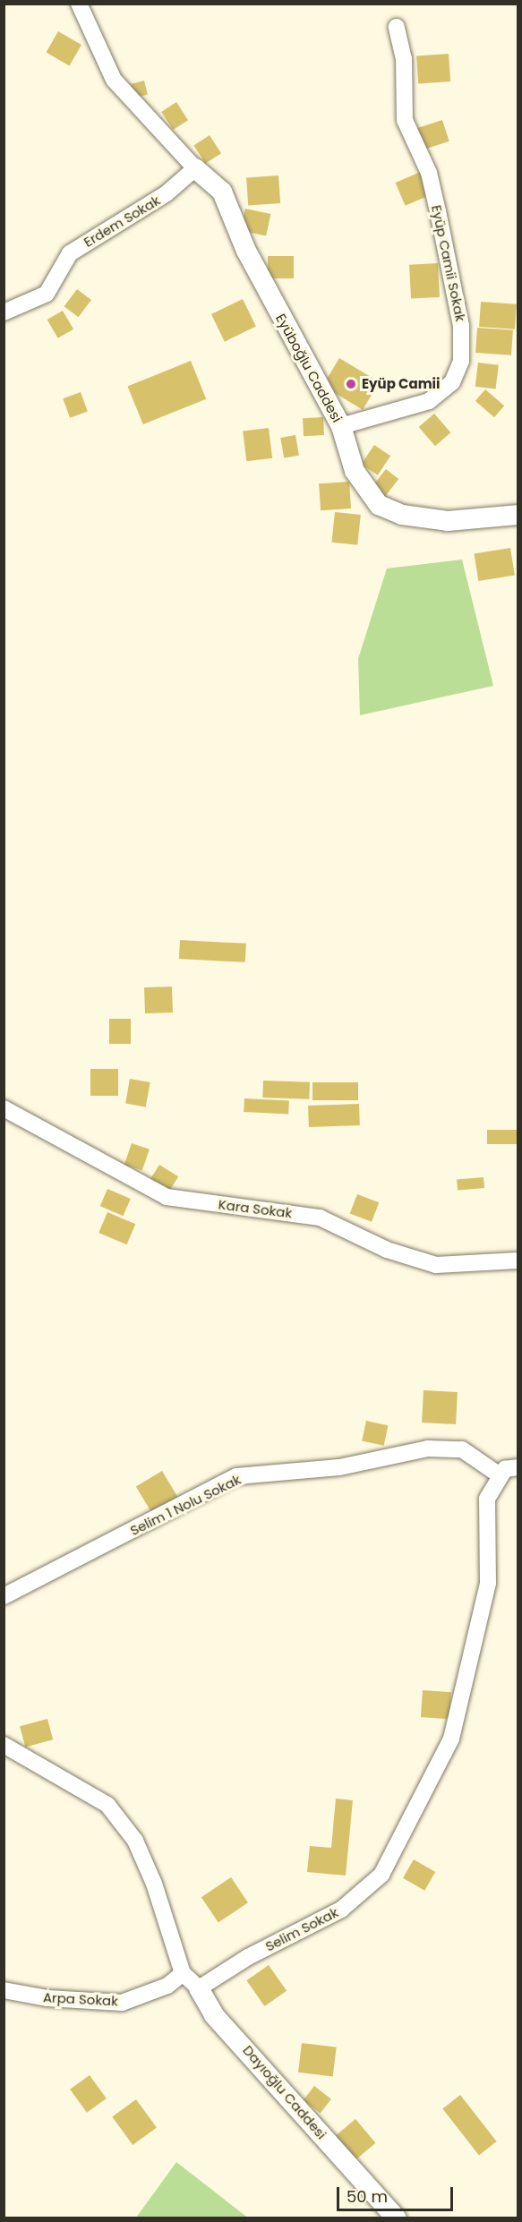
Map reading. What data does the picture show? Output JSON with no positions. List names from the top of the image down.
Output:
{
  "streets": {
    "street": [
      "Erdem Sokak",
      "Eyüp Camii Sokak",
      "Eyüboğlu Caddesi",
      "Kara Sokak",
      "Selim 1 Nolu Sokak",
      "Selim Sokak",
      "Arpa Sokak",
      "Dayıoğlu Caddesi"
    ]
  },
  "crossings": [
    ["Erdem Sokak", "Eyüboğlu Caddesi"],
    ["Eyüp Camii Sokak", "Eyüboğlu Caddesi"],
    ["Selim 1 Nolu Sokak", "Selim Sokak"],
    ["Selim Sokak", "Dayıoğlu Caddesi"]
  ],
  "places": ["Eyüp Camii"],
  "scale_bar": "50 m"
}
